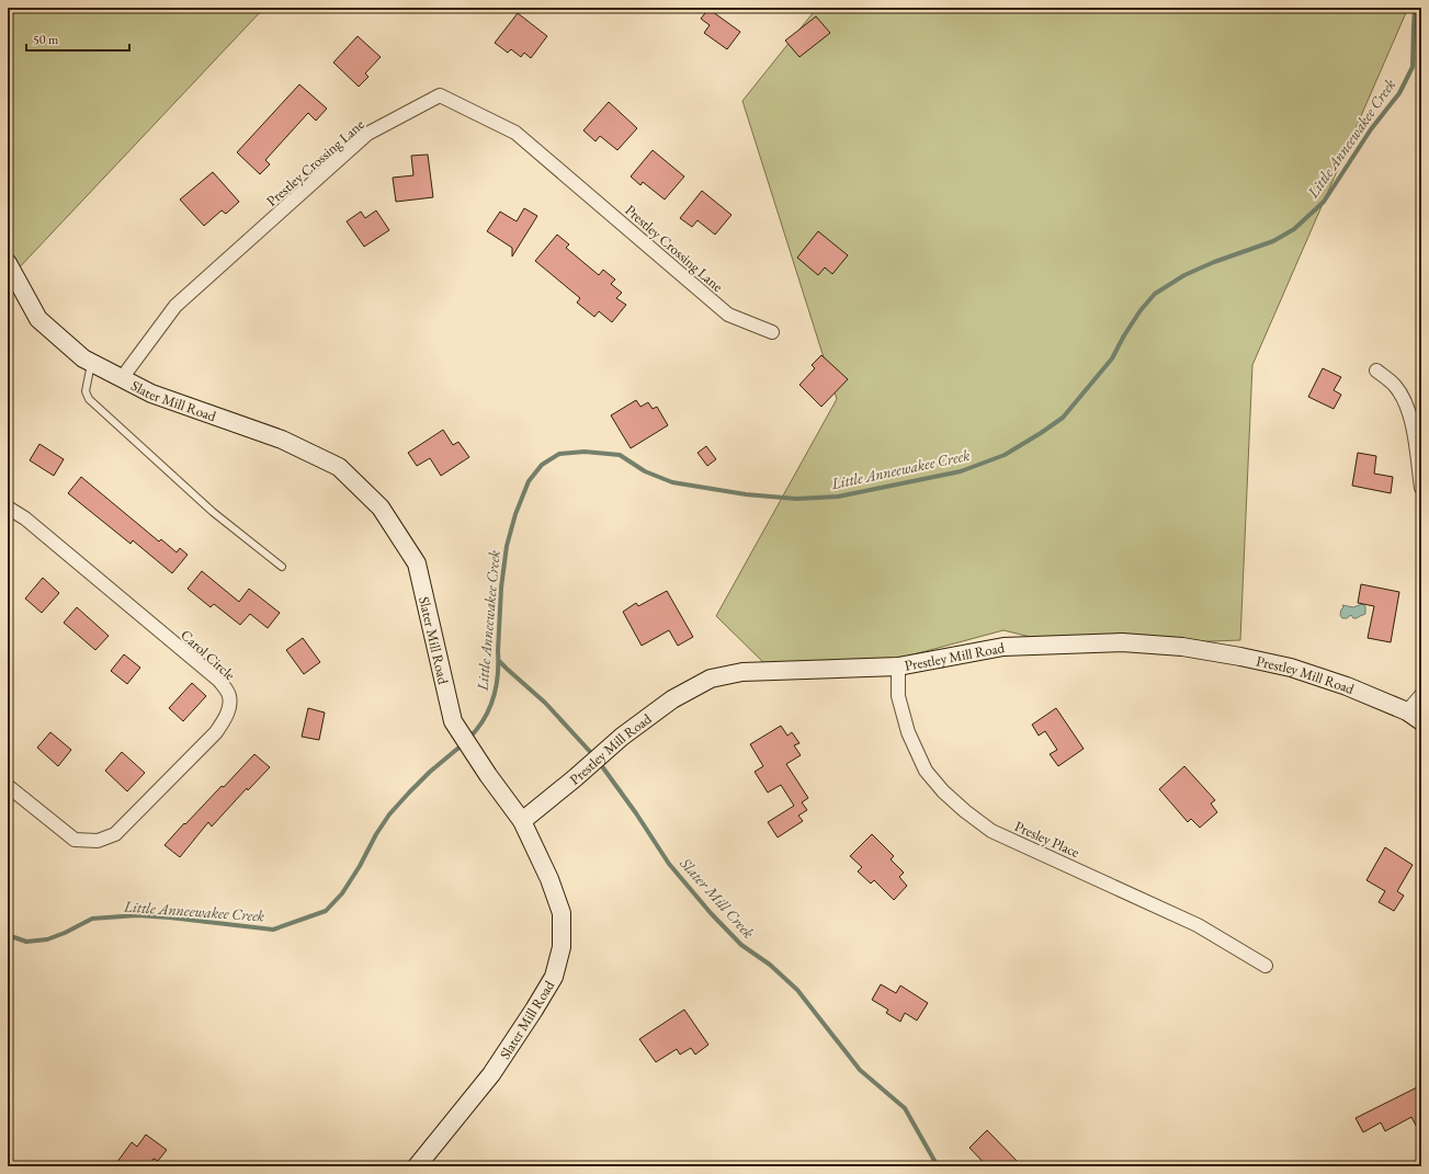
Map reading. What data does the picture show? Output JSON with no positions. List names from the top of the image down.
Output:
{
  "streets": {
    "street": [
      "Prestley Crossing Lane",
      "Slater Mill Road",
      "Carol Circle",
      "Prestley Mill Road",
      "Presley Place"
    ]
  },
  "crossings": [
    ["Prestley Crossing Lane", "Slater Mill Road"],
    ["Slater Mill Road", "Prestley Mill Road"],
    ["Prestley Mill Road", "Presley Place"]
  ],
  "water": ["Little Anneewakee Creek", "Slater Mill Creek"],
  "scale_bar": "50 m"
}
